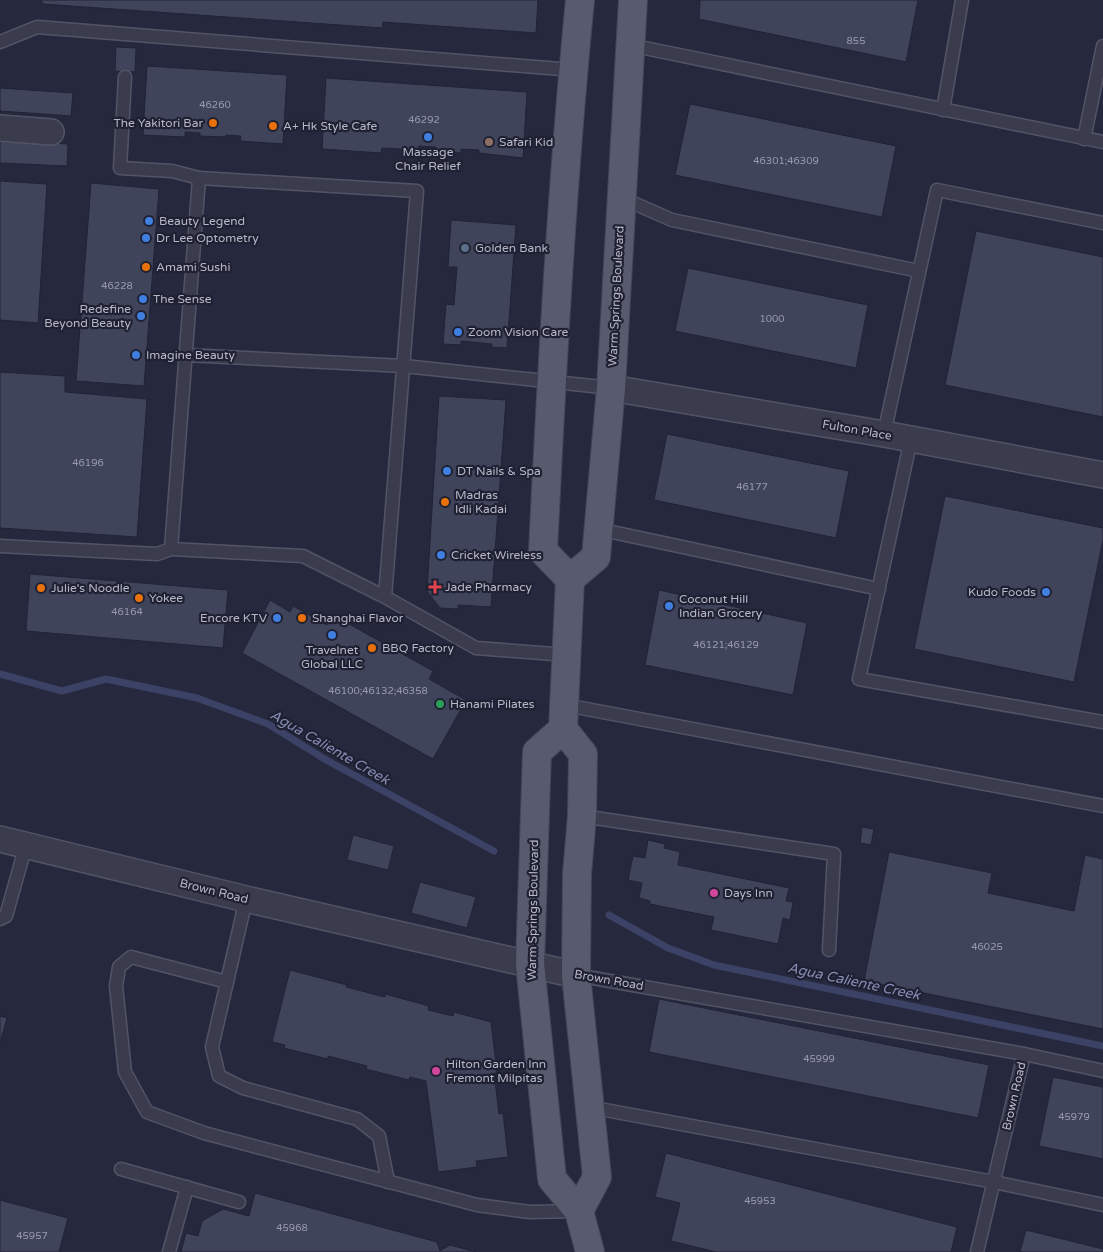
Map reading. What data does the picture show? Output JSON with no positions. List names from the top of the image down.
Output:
{
  "streets": {
    "main road": ["Warm Springs Boulevard"],
    "street": ["Fulton Place", "Brown Road"]
  },
  "crossings": [
    ["Warm Springs Boulevard", "Fulton Place"],
    ["Warm Springs Boulevard", "Brown Road"]
  ],
  "water": ["Agua Caliente Creek"],
  "places": {
    "other": [
      "The Yakitori Bar",
      "A+ Hk Style Cafe",
      "Massage Chair Relief",
      "Safari Kid",
      "Beauty Legend",
      "Dr Lee Optometry",
      "Golden Bank",
      "Amami Sushi",
      "The Sense",
      "Redefine Beyond Beauty",
      "Zoom Vision Care",
      "Imagine Beauty",
      "DT Nails & Spa",
      "Madras Idli Kadai",
      "Cricket Wireless",
      "Julie's Noodle",
      "Kudo Foods",
      "Yokee",
      "Coconut Hill Indian Grocery",
      "Encore KTV",
      "Shanghai Flavor",
      "Travelnet Global LLC",
      "BBQ Factory",
      "Hanami Pilates",
      "Days Inn",
      "Hilton Garden Inn Fremont Milpitas"
    ],
    "health": ["Jade Pharmacy"]
  },
  "house_numbers": [
    "855",
    "46260",
    "46292",
    "46301;46309",
    "46228",
    "1000",
    "46196",
    "46177",
    "46164",
    "46121;46129",
    "46100;46132;46358",
    "46025",
    "45999",
    "45979",
    "45953",
    "45968",
    "45957"
  ]
}
